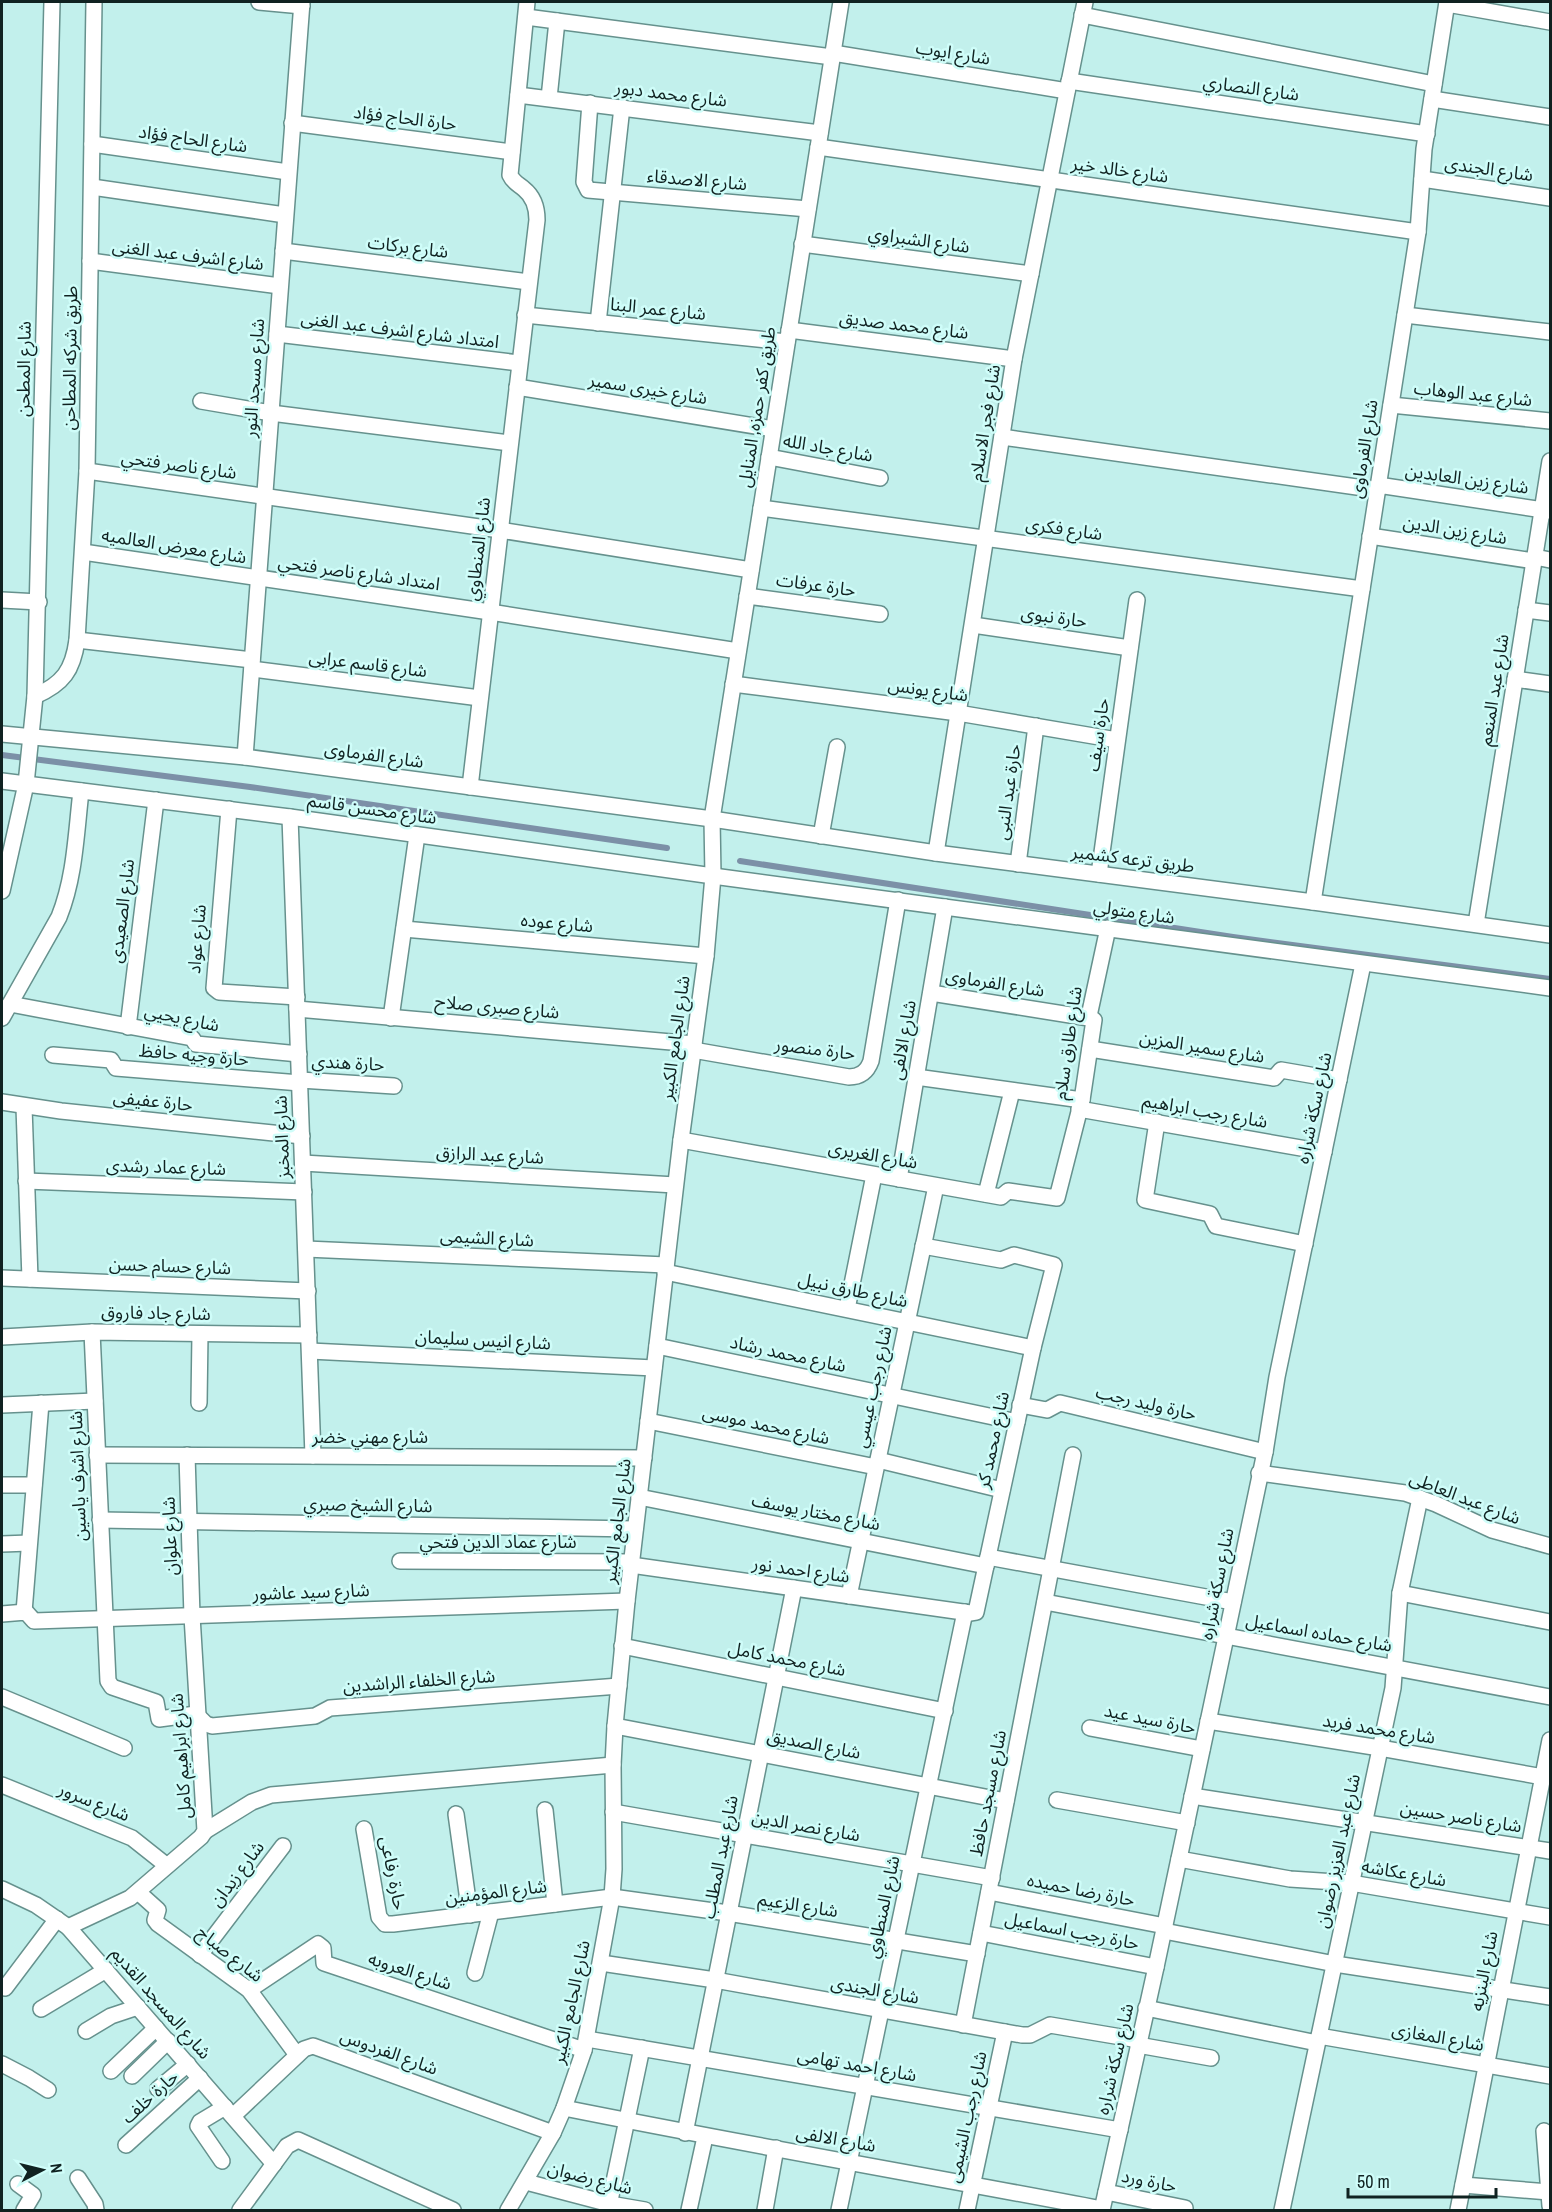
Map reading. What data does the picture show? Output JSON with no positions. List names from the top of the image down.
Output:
{
  "streets": {
    "street": [
      "شارع ايوب",
      "شارع النصاري",
      "شارع محمد دبور",
      "حارة الحاج فؤاد",
      "شارع الحاج فؤاد",
      "شارع الجندى",
      "شارع خالد خير",
      "شارع الاصدقاء",
      "شارع الشبراوي",
      "شارع بركات",
      "شارع اشرف عبد الغنى",
      "شارع عمر البنا",
      "شارع محمد صديق",
      "امتداد شارع اشرف عبد الغنى",
      "طريق شركه المطاحن",
      "شارع المطحن",
      "شارع مسجد النور",
      "شارع خيرى سمير",
      "شارع عبد الوهاب",
      "طريق كفر حمزه, المنايل",
      "شارع فجر الاسلام",
      "شارع جاد الله",
      "شارع الفرماوى",
      "شارع ناصر فتحي",
      "شارع زين العابدين",
      "شارع فكرى",
      "شارع زين الدين",
      "شارع معرض العالميه",
      "شارع المنطاوي",
      "امتداد شارع ناصر فتحي",
      "حارة عرفات",
      "حارة نبوى",
      "شارع قاسم عرابى",
      "شارع يونس",
      "شارع عبد المنعم",
      "حارة سيف",
      "حارة عبد النبى",
      "شارع محسن قاسم",
      "طريق ترعه كشمير",
      "شارع الصعيدى",
      "شارع متولي",
      "شارع عوده",
      "شارع عواد",
      "شارع صبرى صلاح",
      "شارع يحيي",
      "شارع الجامع الكبير",
      "شارع الالفى",
      "شارع طارق سلام",
      "شارع سمير المزين",
      "حارة منصور",
      "حارة وجيه حافظ",
      "حارة هندي",
      "حارة عفيفى",
      "شارع سكة شراره",
      "شارع رجب ابراهيم",
      "شارع المخبز",
      "شارع عبد الرازق",
      "شارع الغريرى",
      "شارع عماد رشدى",
      "شارع الشيمى",
      "شارع حسام حسن",
      "شارع طارق نبيل",
      "شارع جاد فاروق",
      "شارع انيس سليمان",
      "شارع محمد رشاد",
      "شارع رجب عيسي",
      "حارة وليد رجب",
      "شارع محمد موسى",
      "شارع مهني خضر",
      "شارع محمد كر",
      "شارع اشرف ياسين",
      "شارع عبد العاطى",
      "شارع الشيخ صبري",
      "شارع مختار يوسف",
      "شارع علوان",
      "شارع عماد الدين فتحي",
      "شارع احمد نور",
      "شارع سيد عاشور",
      "شارع حماده اسماعيل",
      "شارع محمد كامل",
      "شارع الخلفاء الراشدين",
      "حارة سيد عيد",
      "شارع محمد فريد",
      "شارع الصديق",
      "شارع ابراهيم كامل",
      "شارع مسجد حافظ",
      "شارع سرور",
      "شارع ناصر حسين",
      "شارع نصر الدين",
      "شارع عبد العزيز رضوان",
      "شارع عبد المطلب",
      "حارة رفاعى",
      "شارع عكاشه",
      "شارع زيدان",
      "حارة رضا حميده",
      "شارع المؤمنين",
      "شارع الزعيم",
      "حارة رجب اسماعيل",
      "شارع صباح",
      "شارع العروبه",
      "شارع البنزيه",
      "شارع المسجد القديم",
      "شارع المغازى",
      "شارع الفردوس",
      "شارع احمد تهامى",
      "حارة خلف",
      "شارع رجب الشيمى",
      "شارع رضوان",
      "حارة ورد"
    ]
  },
  "crossings": [
    ["شارع ايوب", "شارع النصاري"],
    ["شارع ايوب", "طريق كفر حمزه, المنايل"],
    ["شارع ايوب", "شارع فجر الاسلام"],
    ["شارع النصاري", "شارع فجر الاسلام"],
    ["شارع النصاري", "شارع الفرماوى"],
    ["شارع محمد دبور", "شارع خالد خير"],
    ["شارع محمد دبور", "شارع الاصدقاء"],
    ["شارع محمد دبور", "طريق كفر حمزه, المنايل"],
    ["حارة الحاج فؤاد", "شارع مسجد النور"],
    ["حارة الحاج فؤاد", "شارع المنطاوي"],
    ["شارع الحاج فؤاد", "طريق شركه المطاحن"],
    ["شارع الحاج فؤاد", "شارع مسجد النور"],
    ["شارع الجندى", "شارع الفرماوى"],
    ["شارع الجندى", "شارع المنطاوي"],
    ["شارع الجندى", "شارع الجامع الكبير"],
    ["شارع الجندى", "شارع سكة شراره"],
    ["شارع الجندى", "شارع مسجد حافظ"],
    ["شارع الجندى", "شارع عبد المطلب"],
    ["شارع الجندى", "شارع رجب الشيمى"],
    ["شارع خالد خير", "طريق كفر حمزه, المنايل"],
    ["شارع خالد خير", "شارع فجر الاسلام"],
    ["شارع خالد خير", "شارع الفرماوى"],
    ["شارع الاصدقاء", "طريق كفر حمزه, المنايل"],
    ["شارع الشبراوي", "طريق كفر حمزه, المنايل"],
    ["شارع الشبراوي", "شارع فجر الاسلام"],
    ["شارع بركات", "شارع مسجد النور"],
    ["شارع بركات", "شارع المنطاوي"],
    ["شارع اشرف عبد الغنى", "طريق شركه المطاحن"],
    ["شارع اشرف عبد الغنى", "شارع مسجد النور"],
    ["شارع عمر البنا", "شارع محمد صديق"],
    ["شارع عمر البنا", "طريق كفر حمزه, المنايل"],
    ["شارع عمر البنا", "شارع المنطاوي"],
    ["شارع محمد صديق", "طريق كفر حمزه, المنايل"],
    ["شارع محمد صديق", "شارع فجر الاسلام"],
    ["امتداد شارع اشرف عبد الغنى", "شارع مسجد النور"],
    ["امتداد شارع اشرف عبد الغنى", "شارع المنطاوي"],
    ["طريق شركه المطاحن", "شارع المطحن"],
    ["طريق شركه المطاحن", "شارع ناصر فتحي"],
    ["طريق شركه المطاحن", "شارع معرض العالميه"],
    ["طريق شركه المطاحن", "شارع قاسم عرابى"],
    ["شارع المطحن", "شارع الفرماوى"],
    ["شارع المطحن", "شارع محسن قاسم"],
    ["شارع مسجد النور", "شارع الفرماوى"],
    ["شارع مسجد النور", "شارع ناصر فتحي"],
    ["شارع مسجد النور", "شارع معرض العالميه"],
    ["شارع مسجد النور", "امتداد شارع ناصر فتحي"],
    ["شارع مسجد النور", "شارع قاسم عرابى"],
    ["شارع خيرى سمير", "طريق كفر حمزه, المنايل"],
    ["شارع خيرى سمير", "شارع المنطاوي"],
    ["شارع عبد الوهاب", "شارع الفرماوى"],
    ["طريق كفر حمزه, المنايل", "شارع جاد الله"],
    ["طريق كفر حمزه, المنايل", "شارع الفرماوى"],
    ["طريق كفر حمزه, المنايل", "شارع فكرى"],
    ["طريق كفر حمزه, المنايل", "امتداد شارع ناصر فتحي"],
    ["طريق كفر حمزه, المنايل", "حارة عرفات"],
    ["طريق كفر حمزه, المنايل", "شارع يونس"],
    ["طريق كفر حمزه, المنايل", "طريق ترعه كشمير"],
    ["طريق كفر حمزه, المنايل", "شارع الجامع الكبير"],
    ["شارع فجر الاسلام", "شارع زين العابدين"],
    ["شارع فجر الاسلام", "شارع فكرى"],
    ["شارع فجر الاسلام", "حارة نبوى"],
    ["شارع فجر الاسلام", "شارع يونس"],
    ["شارع فجر الاسلام", "طريق ترعه كشمير"],
    ["شارع الفرماوى", "شارع زين العابدين"],
    ["شارع الفرماوى", "شارع فكرى"],
    ["شارع الفرماوى", "شارع زين الدين"],
    ["شارع الفرماوى", "شارع المنطاوي"],
    ["شارع الفرماوى", "طريق ترعه كشمير"],
    ["شارع الفرماوى", "شارع الجامع الكبير"],
    ["شارع الفرماوى", "شارع الالفى"],
    ["شارع الفرماوى", "شارع طارق سلام"],
    ["شارع زين العابدين", "شارع عبد المنعم"],
    ["شارع زين الدين", "شارع عبد المنعم"],
    ["شارع معرض العالميه", "امتداد شارع ناصر فتحي"],
    ["شارع المنطاوي", "امتداد شارع ناصر فتحي"],
    ["شارع المنطاوي", "شارع قاسم عرابى"],
    ["شارع المنطاوي", "شارع الالفى"],
    ["شارع المنطاوي", "شارع محمد كر"],
    ["شارع المنطاوي", "شارع احمد نور"],
    ["شارع المنطاوي", "شارع محمد كامل"],
    ["شارع المنطاوي", "شارع الصديق"],
    ["شارع المنطاوي", "شارع نصر الدين"],
    ["شارع المنطاوي", "شارع الزعيم"],
    ["شارع المنطاوي", "شارع احمد تهامى"],
    ["حارة نبوى", "حارة سيف"],
    ["شارع يونس", "حارة سيف"],
    ["شارع يونس", "حارة عبد النبى"],
    ["شارع عبد المنعم", "طريق ترعه كشمير"],
    ["حارة سيف", "طريق ترعه كشمير"],
    ["حارة عبد النبى", "طريق ترعه كشمير"],
    ["شارع محسن قاسم", "شارع الصعيدى"],
    ["شارع محسن قاسم", "شارع متولي"],
    ["شارع محسن قاسم", "شارع عواد"],
    ["شارع محسن قاسم", "شارع الجامع الكبير"],
    ["شارع محسن قاسم", "شارع المخبز"],
    ["طريق ترعه كشمير", "شارع الجامع الكبير"],
    ["شارع الصعيدى", "شارع يحيي"],
    ["شارع متولي", "شارع الجامع الكبير"],
    ["شارع متولي", "شارع الالفى"],
    ["شارع متولي", "شارع طارق سلام"],
    ["شارع متولي", "حارة منصور"],
    ["شارع متولي", "شارع سكة شراره"],
    ["شارع عوده", "شارع الجامع الكبير"],
    ["شارع عواد", "شارع صبرى صلاح"],
    ["شارع عواد", "شارع المخبز"],
    ["شارع صبرى صلاح", "شارع الجامع الكبير"],
    ["شارع صبرى صلاح", "حارة منصور"],
    ["شارع صبرى صلاح", "شارع المخبز"],
    ["شارع يحيي", "شارع المخبز"],
    ["شارع الجامع الكبير", "شارع الالفى"],
    ["شارع الجامع الكبير", "حارة منصور"],
    ["شارع الجامع الكبير", "شارع عبد الرازق"],
    ["شارع الجامع الكبير", "شارع الغريرى"],
    ["شارع الجامع الكبير", "شارع الشيمى"],
    ["شارع الجامع الكبير", "شارع طارق نبيل"],
    ["شارع الجامع الكبير", "شارع انيس سليمان"],
    ["شارع الجامع الكبير", "شارع محمد رشاد"],
    ["شارع الجامع الكبير", "شارع محمد موسى"],
    ["شارع الجامع الكبير", "شارع مهني خضر"],
    ["شارع الجامع الكبير", "شارع الشيخ صبري"],
    ["شارع الجامع الكبير", "شارع مختار يوسف"],
    ["شارع الجامع الكبير", "شارع عماد الدين فتحي"],
    ["شارع الجامع الكبير", "شارع احمد نور"],
    ["شارع الجامع الكبير", "شارع سيد عاشور"],
    ["شارع الجامع الكبير", "شارع محمد كامل"],
    ["شارع الجامع الكبير", "شارع الخلفاء الراشدين"],
    ["شارع الجامع الكبير", "شارع الصديق"],
    ["شارع الجامع الكبير", "شارع نصر الدين"],
    ["شارع الجامع الكبير", "شارع المؤمنين"],
    ["شارع الجامع الكبير", "شارع الزعيم"],
    ["شارع الجامع الكبير", "شارع العروبه"],
    ["شارع الجامع الكبير", "شارع الفردوس"],
    ["شارع الجامع الكبير", "شارع احمد تهامى"],
    ["شارع الجامع الكبير", "شارع رضوان"],
    ["شارع الالفى", "شارع سكة شراره"],
    ["شارع الالفى", "شارع رجب ابراهيم"],
    ["شارع الالفى", "شارع الغريرى"],
    ["شارع الالفى", "شارع عبد المطلب"],
    ["شارع الالفى", "شارع رجب الشيمى"],
    ["شارع طارق سلام", "شارع سمير المزين"],
    ["شارع طارق سلام", "شارع رجب ابراهيم"],
    ["شارع طارق سلام", "شارع الغريرى"],
    ["شارع سمير المزين", "شارع سكة شراره"],
    ["حارة وجيه حافظ", "حارة هندي"],
    ["حارة وجيه حافظ", "شارع المخبز"],
    ["حارة هندي", "شارع المخبز"],
    ["حارة عفيفى", "شارع المخبز"],
    ["شارع سكة شراره", "شارع رجب ابراهيم"],
    ["شارع سكة شراره", "حارة وليد رجب"],
    ["شارع سكة شراره", "شارع عبد العاطى"],
    ["شارع سكة شراره", "شارع مختار يوسف"],
    ["شارع سكة شراره", "شارع حماده اسماعيل"],
    ["شارع سكة شراره", "حارة سيد عيد"],
    ["شارع سكة شراره", "شارع محمد فريد"],
    ["شارع سكة شراره", "شارع ناصر حسين"],
    ["شارع سكة شراره", "شارع عكاشه"],
    ["شارع سكة شراره", "حارة رضا حميده"],
    ["شارع سكة شراره", "حارة رجب اسماعيل"],
    ["شارع سكة شراره", "شارع المغازى"],
    ["شارع سكة شراره", "شارع احمد تهامى"],
    ["شارع سكة شراره", "حارة ورد"],
    ["شارع المخبز", "شارع عبد الرازق"],
    ["شارع المخبز", "شارع عماد رشدى"],
    ["شارع المخبز", "شارع الشيمى"],
    ["شارع المخبز", "شارع حسام حسن"],
    ["شارع المخبز", "شارع جاد فاروق"],
    ["شارع المخبز", "شارع انيس سليمان"],
    ["شارع المخبز", "شارع مهني خضر"],
    ["شارع الغريرى", "شارع رجب عيسي"],
    ["شارع الشيمى", "شارع طارق نبيل"],
    ["شارع طارق نبيل", "شارع رجب عيسي"],
    ["شارع طارق نبيل", "شارع محمد كر"],
    ["شارع جاد فاروق", "شارع انيس سليمان"],
    ["شارع جاد فاروق", "شارع اشرف ياسين"],
    ["شارع محمد رشاد", "شارع رجب عيسي"],
    ["شارع محمد رشاد", "شارع محمد كر"],
    ["شارع رجب عيسي", "شارع محمد موسى"],
    ["شارع رجب عيسي", "شارع محمد كر"],
    ["شارع رجب عيسي", "شارع مختار يوسف"],
    ["شارع رجب عيسي", "شارع احمد نور"],
    ["حارة وليد رجب", "شارع محمد كر"],
    ["شارع محمد موسى", "شارع محمد كر"],
    ["شارع مهني خضر", "شارع اشرف ياسين"],
    ["شارع مهني خضر", "شارع علوان"],
    ["شارع محمد كر", "شارع مختار يوسف"],
    ["شارع محمد كر", "شارع احمد نور"],
    ["شارع اشرف ياسين", "شارع الشيخ صبري"],
    ["شارع اشرف ياسين", "شارع سيد عاشور"],
    ["شارع اشرف ياسين", "شارع الخلفاء الراشدين"],
    ["شارع عبد العاطى", "شارع عبد العزيز رضوان"],
    ["شارع الشيخ صبري", "شارع علوان"],
    ["شارع مختار يوسف", "شارع مسجد حافظ"],
    ["شارع علوان", "شارع سيد عاشور"],
    ["شارع علوان", "شارع ابراهيم كامل"],
    ["شارع عماد الدين فتحي", "شارع احمد نور"],
    ["شارع احمد نور", "شارع عبد المطلب"],
    ["شارع سيد عاشور", "شارع ابراهيم كامل"],
    ["شارع حماده اسماعيل", "شارع مسجد حافظ"],
    ["شارع حماده اسماعيل", "شارع عبد العزيز رضوان"],
    ["شارع محمد كامل", "شارع عبد المطلب"],
    ["شارع الخلفاء الراشدين", "شارع ابراهيم كامل"],
    ["شارع محمد فريد", "شارع عبد العزيز رضوان"],
    ["شارع محمد فريد", "شارع البنزيه"],
    ["شارع الصديق", "شارع مسجد حافظ"],
    ["شارع الصديق", "شارع عبد المطلب"],
    ["شارع ابراهيم كامل", "شارع سرور"],
    ["شارع ابراهيم كامل", "شارع صباح"],
    ["شارع ابراهيم كامل", "شارع المسجد القديم"],
    ["شارع مسجد حافظ", "شارع نصر الدين"],
    ["شارع مسجد حافظ", "حارة رضا حميده"],
    ["شارع مسجد حافظ", "شارع الزعيم"],
    ["شارع مسجد حافظ", "حارة رجب اسماعيل"],
    ["شارع ناصر حسين", "شارع عبد العزيز رضوان"],
    ["شارع ناصر حسين", "شارع البنزيه"],
    ["شارع نصر الدين", "شارع عبد المطلب"],
    ["شارع نصر الدين", "حارة رضا حميده"],
    ["شارع عبد العزيز رضوان", "شارع عكاشه"],
    ["شارع عبد العزيز رضوان", "حارة رضا حميده"],
    ["شارع عبد العزيز رضوان", "شارع المغازى"],
    ["شارع عبد المطلب", "شارع الزعيم"],
    ["شارع عبد المطلب", "شارع احمد تهامى"],
    ["حارة رفاعى", "شارع المؤمنين"],
    ["شارع عكاشه", "شارع البنزيه"],
    ["شارع زيدان", "شارع صباح"],
    ["حارة رضا حميده", "شارع البنزيه"],
    ["شارع المؤمنين", "شارع الزعيم"],
    ["شارع صباح", "شارع العروبه"],
    ["شارع صباح", "شارع الفردوس"],
    ["شارع العروبه", "شارع احمد تهامى"],
    ["شارع البنزيه", "شارع المغازى"],
    ["شارع المسجد القديم", "حارة خلف"],
    ["شارع احمد تهامى", "شارع رجب الشيمى"]
  ],
  "scale_bar": "50 m",
  "north": "right"
}
